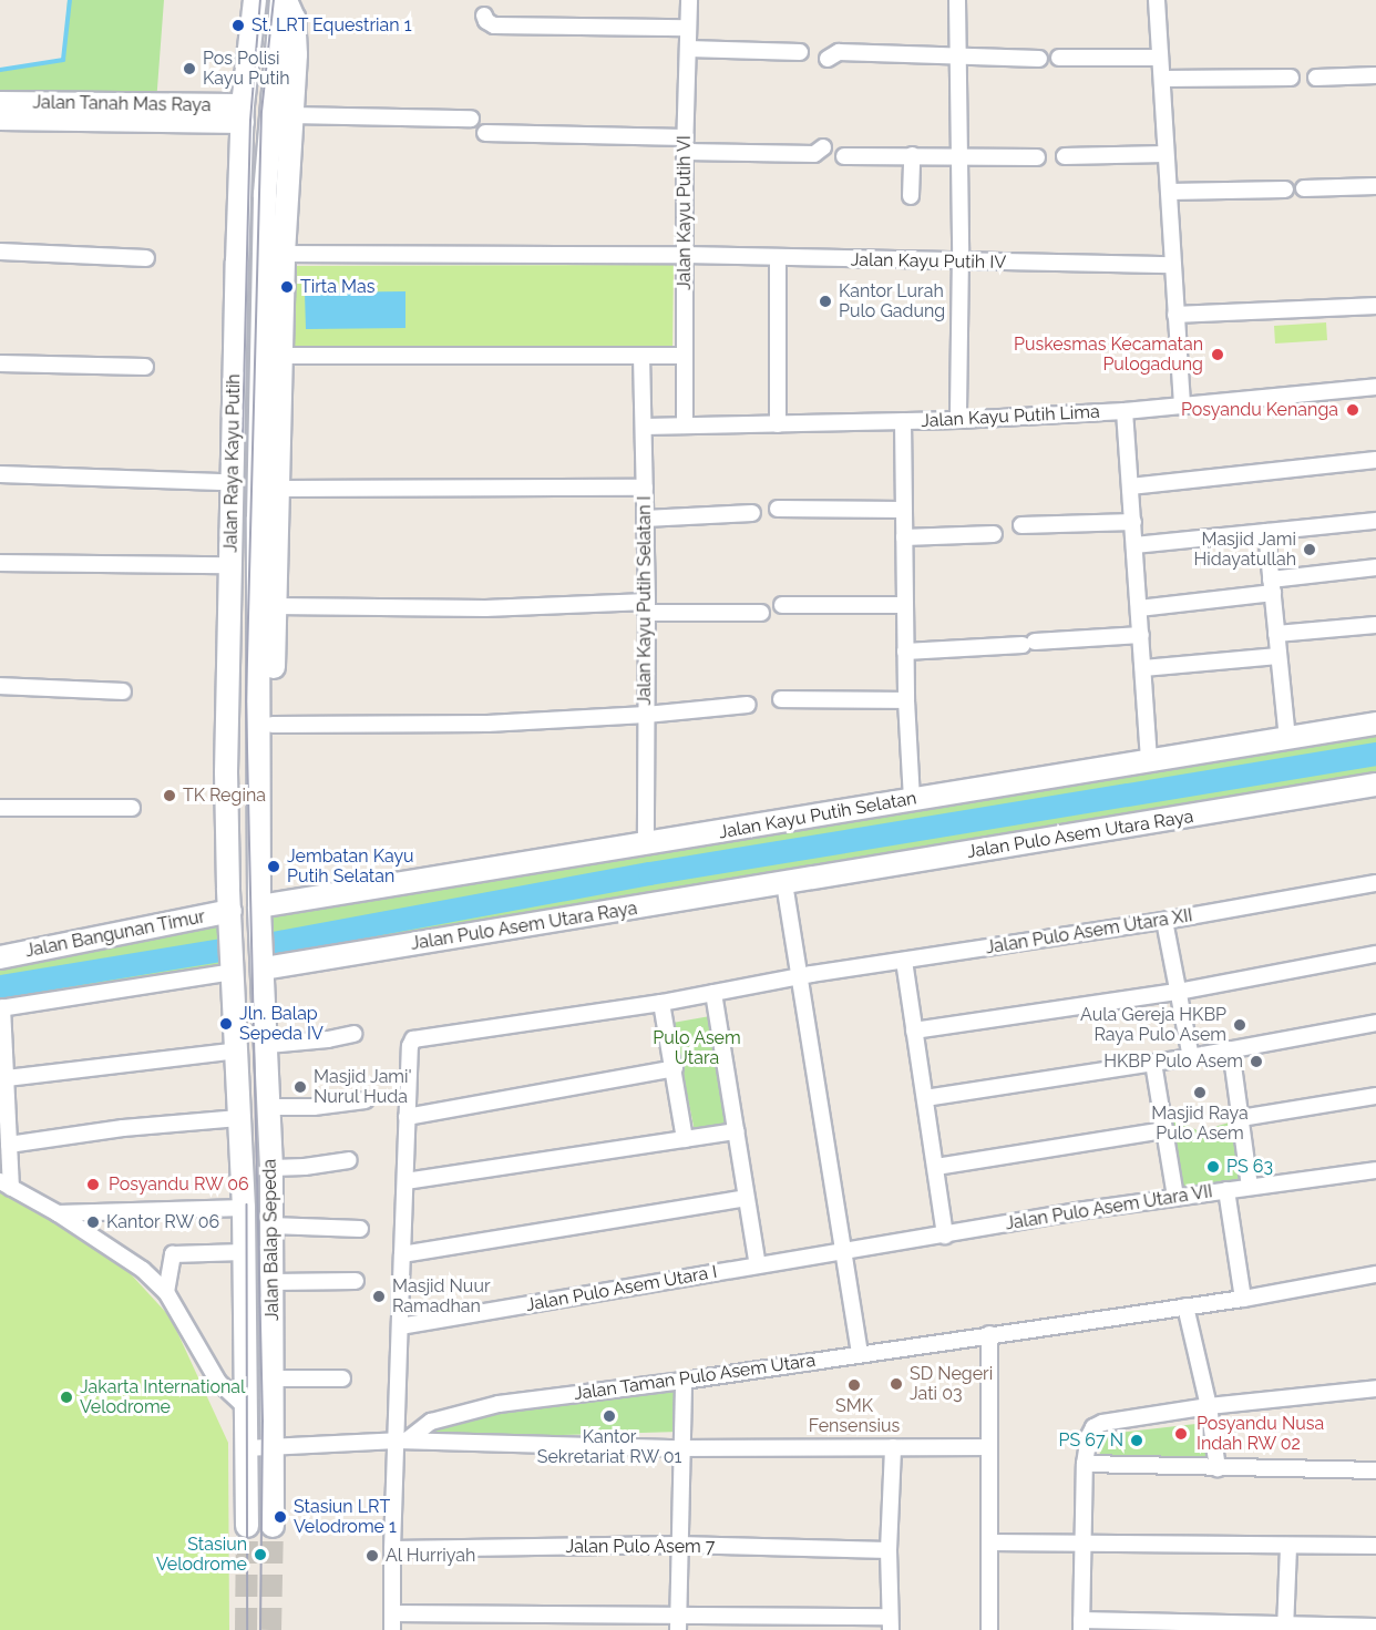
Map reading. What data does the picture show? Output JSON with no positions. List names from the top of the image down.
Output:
{
  "streets": {
    "street": [
      "Jalan Tanah Mas Raya",
      "Jalan Kayu Putih VI",
      "Jalan Kayu Putih IV",
      "Jalan Kayu Putih Lima",
      "Jalan Raya Kayu Putih",
      "Jalan Kayu Putih Selatan I",
      "Jalan Kayu Putih Selatan",
      "Jalan Pulo Asem Utara Raya",
      "Jalan Pulo Asem Utara XII",
      "Jalan Bangunan Timur",
      "Jalan Pulo Asem Utara VII",
      "Jalan Balap Sepeda",
      "Jalan Pulo Asem Utara I",
      "Jalan Taman Pulo Asem Utara",
      "Jalan Pulo Asem 7"
    ]
  },
  "crossings": [
    ["Jalan Tanah Mas Raya", "Jalan Raya Kayu Putih"],
    ["Jalan Kayu Putih VI", "Jalan Kayu Putih IV"],
    ["Jalan Kayu Putih VI", "Jalan Kayu Putih Lima"],
    ["Jalan Kayu Putih IV", "Jalan Raya Kayu Putih"],
    ["Jalan Kayu Putih Lima", "Jalan Kayu Putih Selatan I"],
    ["Jalan Raya Kayu Putih", "Jalan Kayu Putih Selatan"],
    ["Jalan Raya Kayu Putih", "Jalan Pulo Asem Utara Raya"],
    ["Jalan Raya Kayu Putih", "Jalan Bangunan Timur"],
    ["Jalan Raya Kayu Putih", "Jalan Balap Sepeda"],
    ["Jalan Kayu Putih Selatan I", "Jalan Kayu Putih Selatan"],
    ["Jalan Pulo Asem Utara Raya", "Jalan Balap Sepeda"],
    ["Jalan Pulo Asem Utara VII", "Jalan Pulo Asem Utara I"]
  ],
  "parks": ["Pulo Asem Utara"],
  "places": [
    "St. LRT Equestrian 1",
    "Pos Polisi Kayu Putih",
    "Tirta Mas",
    "Kantor Lurah Pulo Gadung",
    "Puskesmas Kecamatan Pulogadung",
    "Posyandu Kenanga",
    "Masjid Jami Hidayatullah",
    "TK Regina",
    "Jembatan Kayu Putih Selatan",
    "Jln. Balap Sepeda IV",
    "Aula Gereja HKBP Raya Pulo Asem",
    "HKBP Pulo Asem",
    "Masjid Jami' Nurul Huda",
    "Masjid Raya Pulo Asem",
    "PS 63",
    "Posyandu RW 06",
    "Kantor RW 06",
    "Masjid Nuur Ramadhan",
    "SD Negeri Jati 03",
    "SMK Fensensius",
    "Jakarta International Velodrome",
    "Kantor Sekretariat RW 01",
    "Posyandu Nusa Indah RW 02",
    "PS 67 N",
    "Stasiun LRT Velodrome 1",
    "Stasiun Velodrome",
    "Al Hurriyah"
  ]
}
